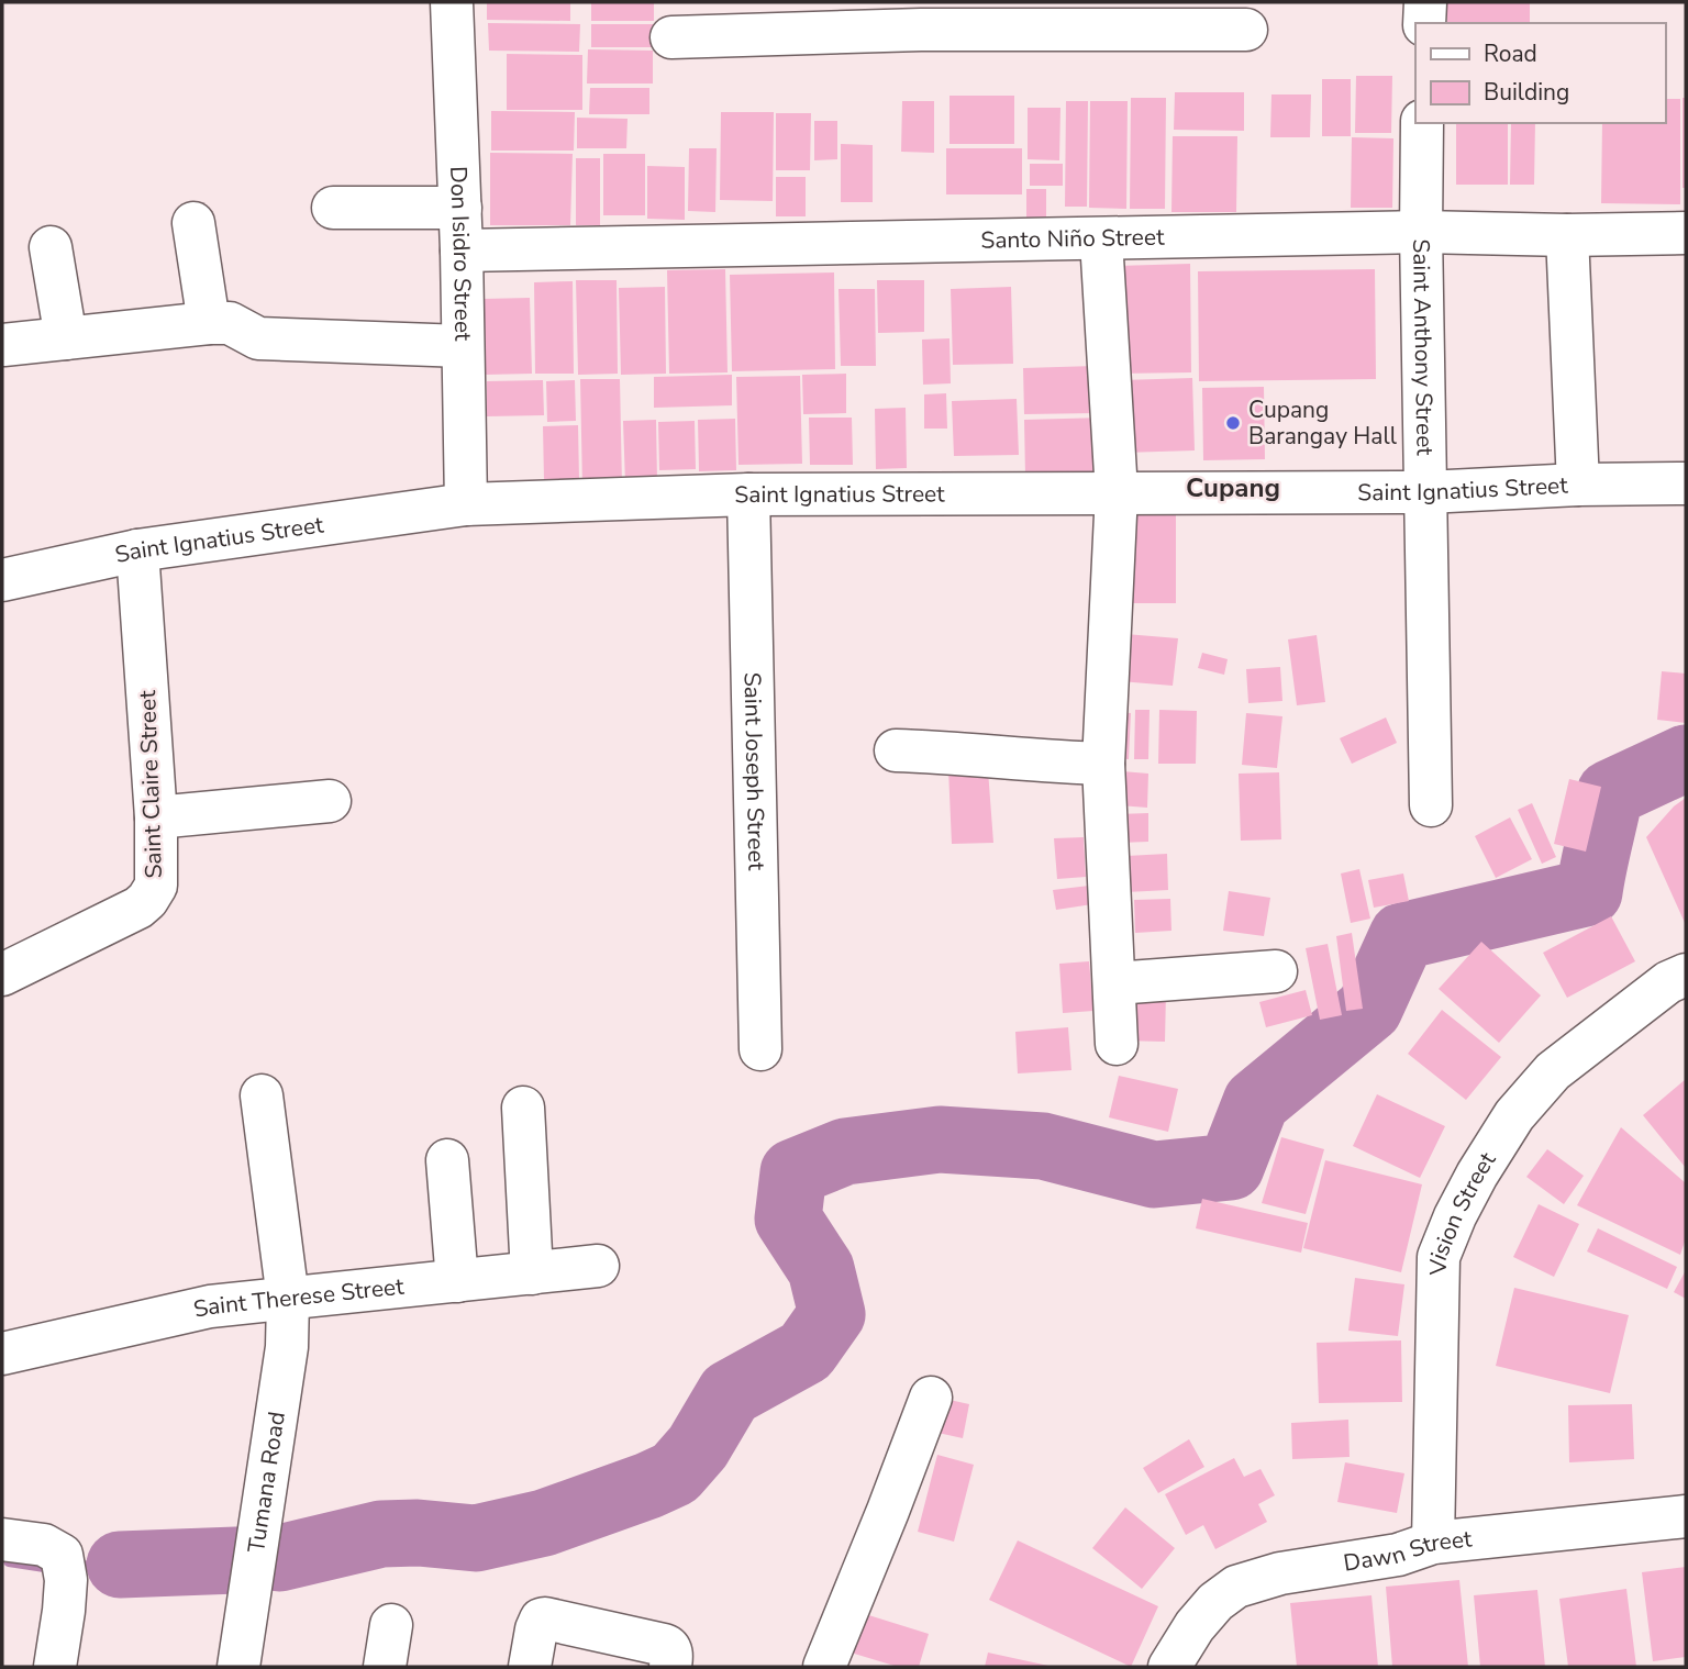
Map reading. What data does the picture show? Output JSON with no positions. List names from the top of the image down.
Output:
{
  "streets": {
    "street": [
      "Santo Niño Street",
      "Don Isidro Street",
      "Saint Anthony Street",
      "Saint Ignatius Street",
      "Saint Joseph Street",
      "Saint Claire Street",
      "Vision Street",
      "Saint Therese Street",
      "Tumana Road",
      "Dawn Street"
    ]
  },
  "crossings": [
    ["Santo Niño Street", "Don Isidro Street"],
    ["Santo Niño Street", "Saint Anthony Street"],
    ["Don Isidro Street", "Saint Ignatius Street"],
    ["Saint Anthony Street", "Saint Ignatius Street"],
    ["Saint Ignatius Street", "Saint Joseph Street"],
    ["Saint Ignatius Street", "Saint Claire Street"],
    ["Vision Street", "Dawn Street"],
    ["Saint Therese Street", "Tumana Road"]
  ],
  "districts": ["Cupang"],
  "places": ["Cupang Barangay Hall"],
  "legend": ["Road", "Building"]
}
